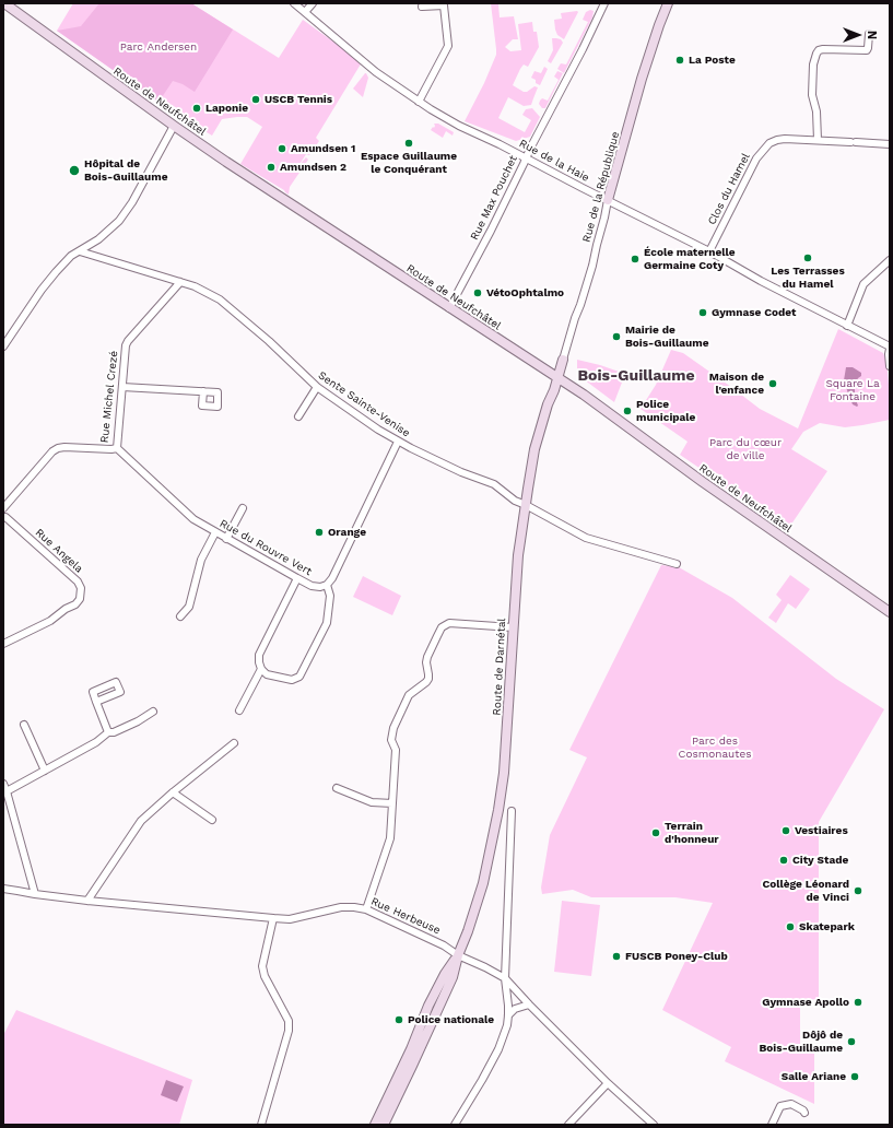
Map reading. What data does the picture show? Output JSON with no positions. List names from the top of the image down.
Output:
{
  "streets": {
    "main road": ["Route de Neufchâtel", "Rue de la République", "Route de Darnétal"],
    "street": [
      "Rue de la Haie",
      "Clos du Hamel",
      "Rue Max Pouchet",
      "Rue Michel Crezé",
      "Sente Sainte-Venise",
      "Rue du Rouvre Vert",
      "Rue Angela",
      "Rue Herbeuse"
    ]
  },
  "crossings": [
    ["Route de Neufchâtel", "Rue de la République"],
    ["Route de Neufchâtel", "Rue Max Pouchet"],
    ["Route de Neufchâtel", "Route de Darnétal"],
    ["Rue de la Haie", "Rue de la République"],
    ["Rue de la Haie", "Clos du Hamel"],
    ["Rue de la Haie", "Rue Max Pouchet"],
    ["Rue de la République", "Route de Darnétal"],
    ["Rue Michel Crezé", "Sente Sainte-Venise"],
    ["Rue Michel Crezé", "Rue du Rouvre Vert"],
    ["Sente Sainte-Venise", "Route de Darnétal"],
    ["Route de Darnétal", "Rue Herbeuse"]
  ],
  "districts": ["Bois-Guillaume"],
  "parks": [
    "Parc Andersen",
    "Square La Fontaine",
    "Parc du cœur de ville",
    "Parc des Cosmonautes"
  ],
  "places": [
    "La Poste",
    "USCB Tennis",
    "Laponie",
    "Espace Guillaume le Conquérant",
    "Amundsen 1",
    "Amundsen 2",
    "Hôpital de Bois-Guillaume",
    "Les Terrasses du Hamel",
    "École maternelle Germaine Coty",
    "VétoOphtalmo",
    "Gymnase Codet",
    "Mairie de Bois-Guillaume",
    "Maison de l'enfance",
    "Police municipale",
    "Orange",
    "Vestiaires",
    "Terrain d'honneur",
    "City Stade",
    "Collège Léonard de Vinci",
    "Skatepark",
    "FUSCB Poney-Club",
    "Gymnase Apollo",
    "Police nationale",
    "Dôjô de Bois-Guillaume",
    "Salle Ariane"
  ],
  "north": "right"
}
